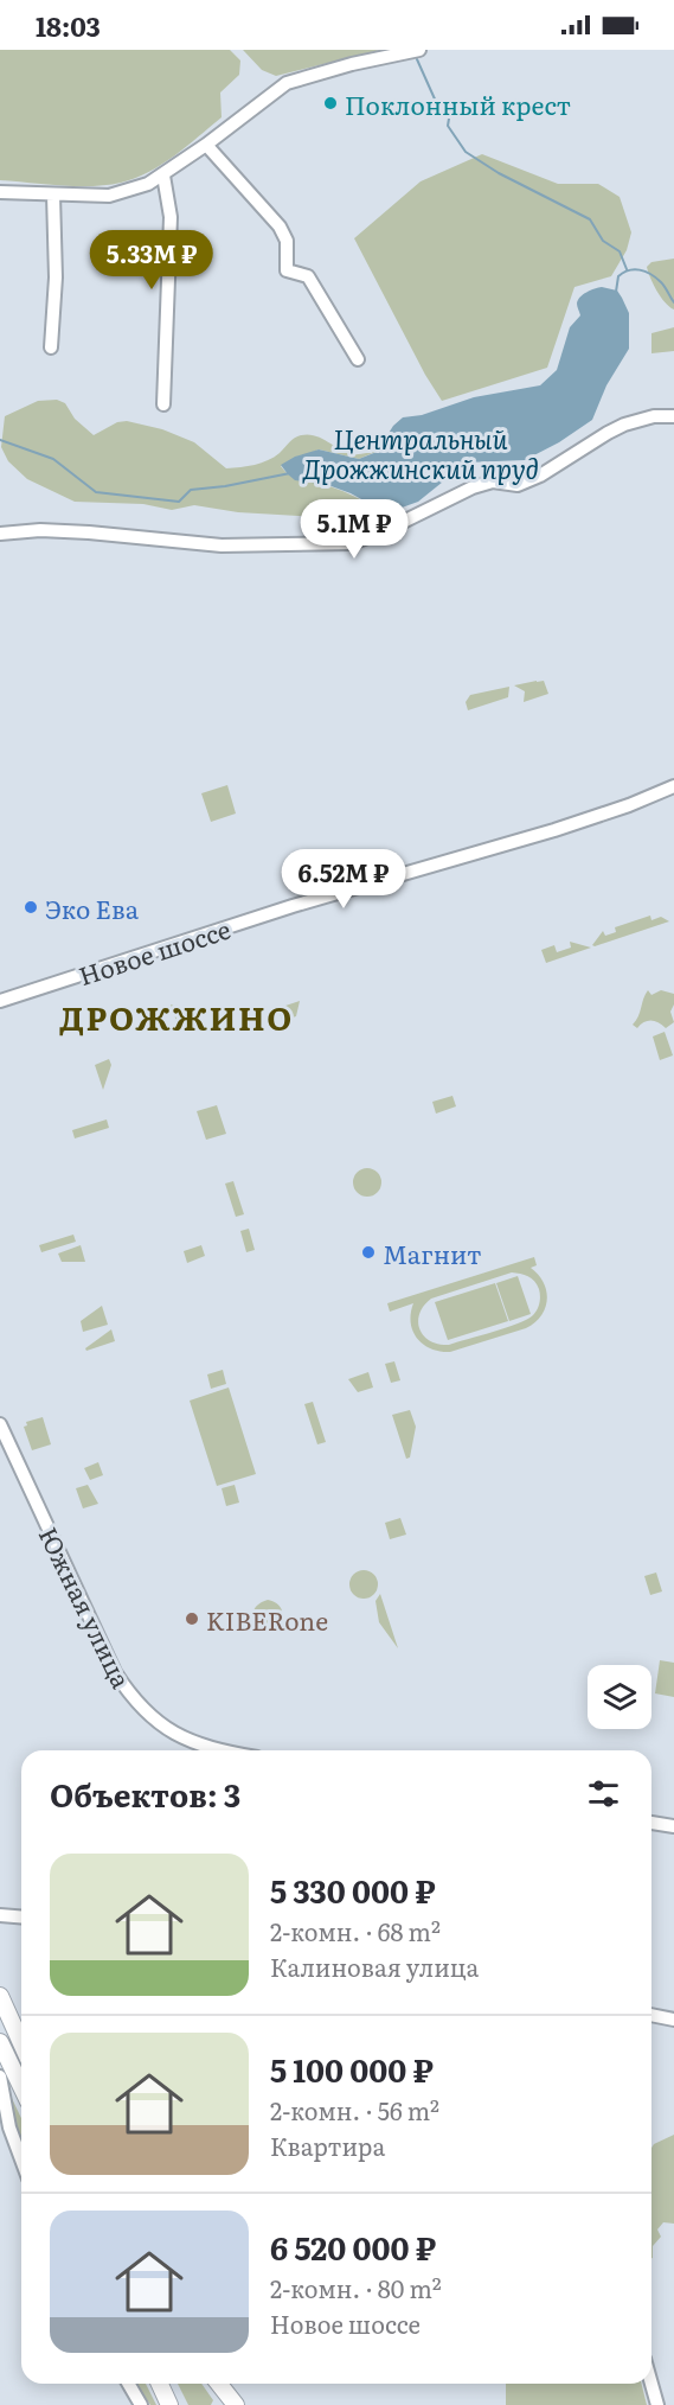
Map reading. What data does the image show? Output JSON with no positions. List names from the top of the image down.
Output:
{
  "streets": {
    "street": ["Новое шоссе", "Южная улица"]
  },
  "districts": ["ДРОЖЖИНО"],
  "water": ["Центральный Дрожжинский пруд"],
  "places": [
    "Поклонный крест",
    "Эко Ева",
    "Магнит",
    "KIBERone"
  ],
  "page": {
    "status": "18:03",
    "price": ["5.33M ₽", "5.1M ₽", "6.52M ₽"],
    "heading": "Объектов: 3",
    "list": [
      {
        "name": "5 330 000 ₽",
        "note": "2-комн. · 68 m² · Калиновая улица"
      },
      {
        "name": "5 100 000 ₽",
        "note": "2-комн. · 56 m² · Квартира"
      },
      {
        "name": "6 520 000 ₽",
        "note": "2-комн. · 80 m² · Новое шоссе"
      }
    ]
  }
}
